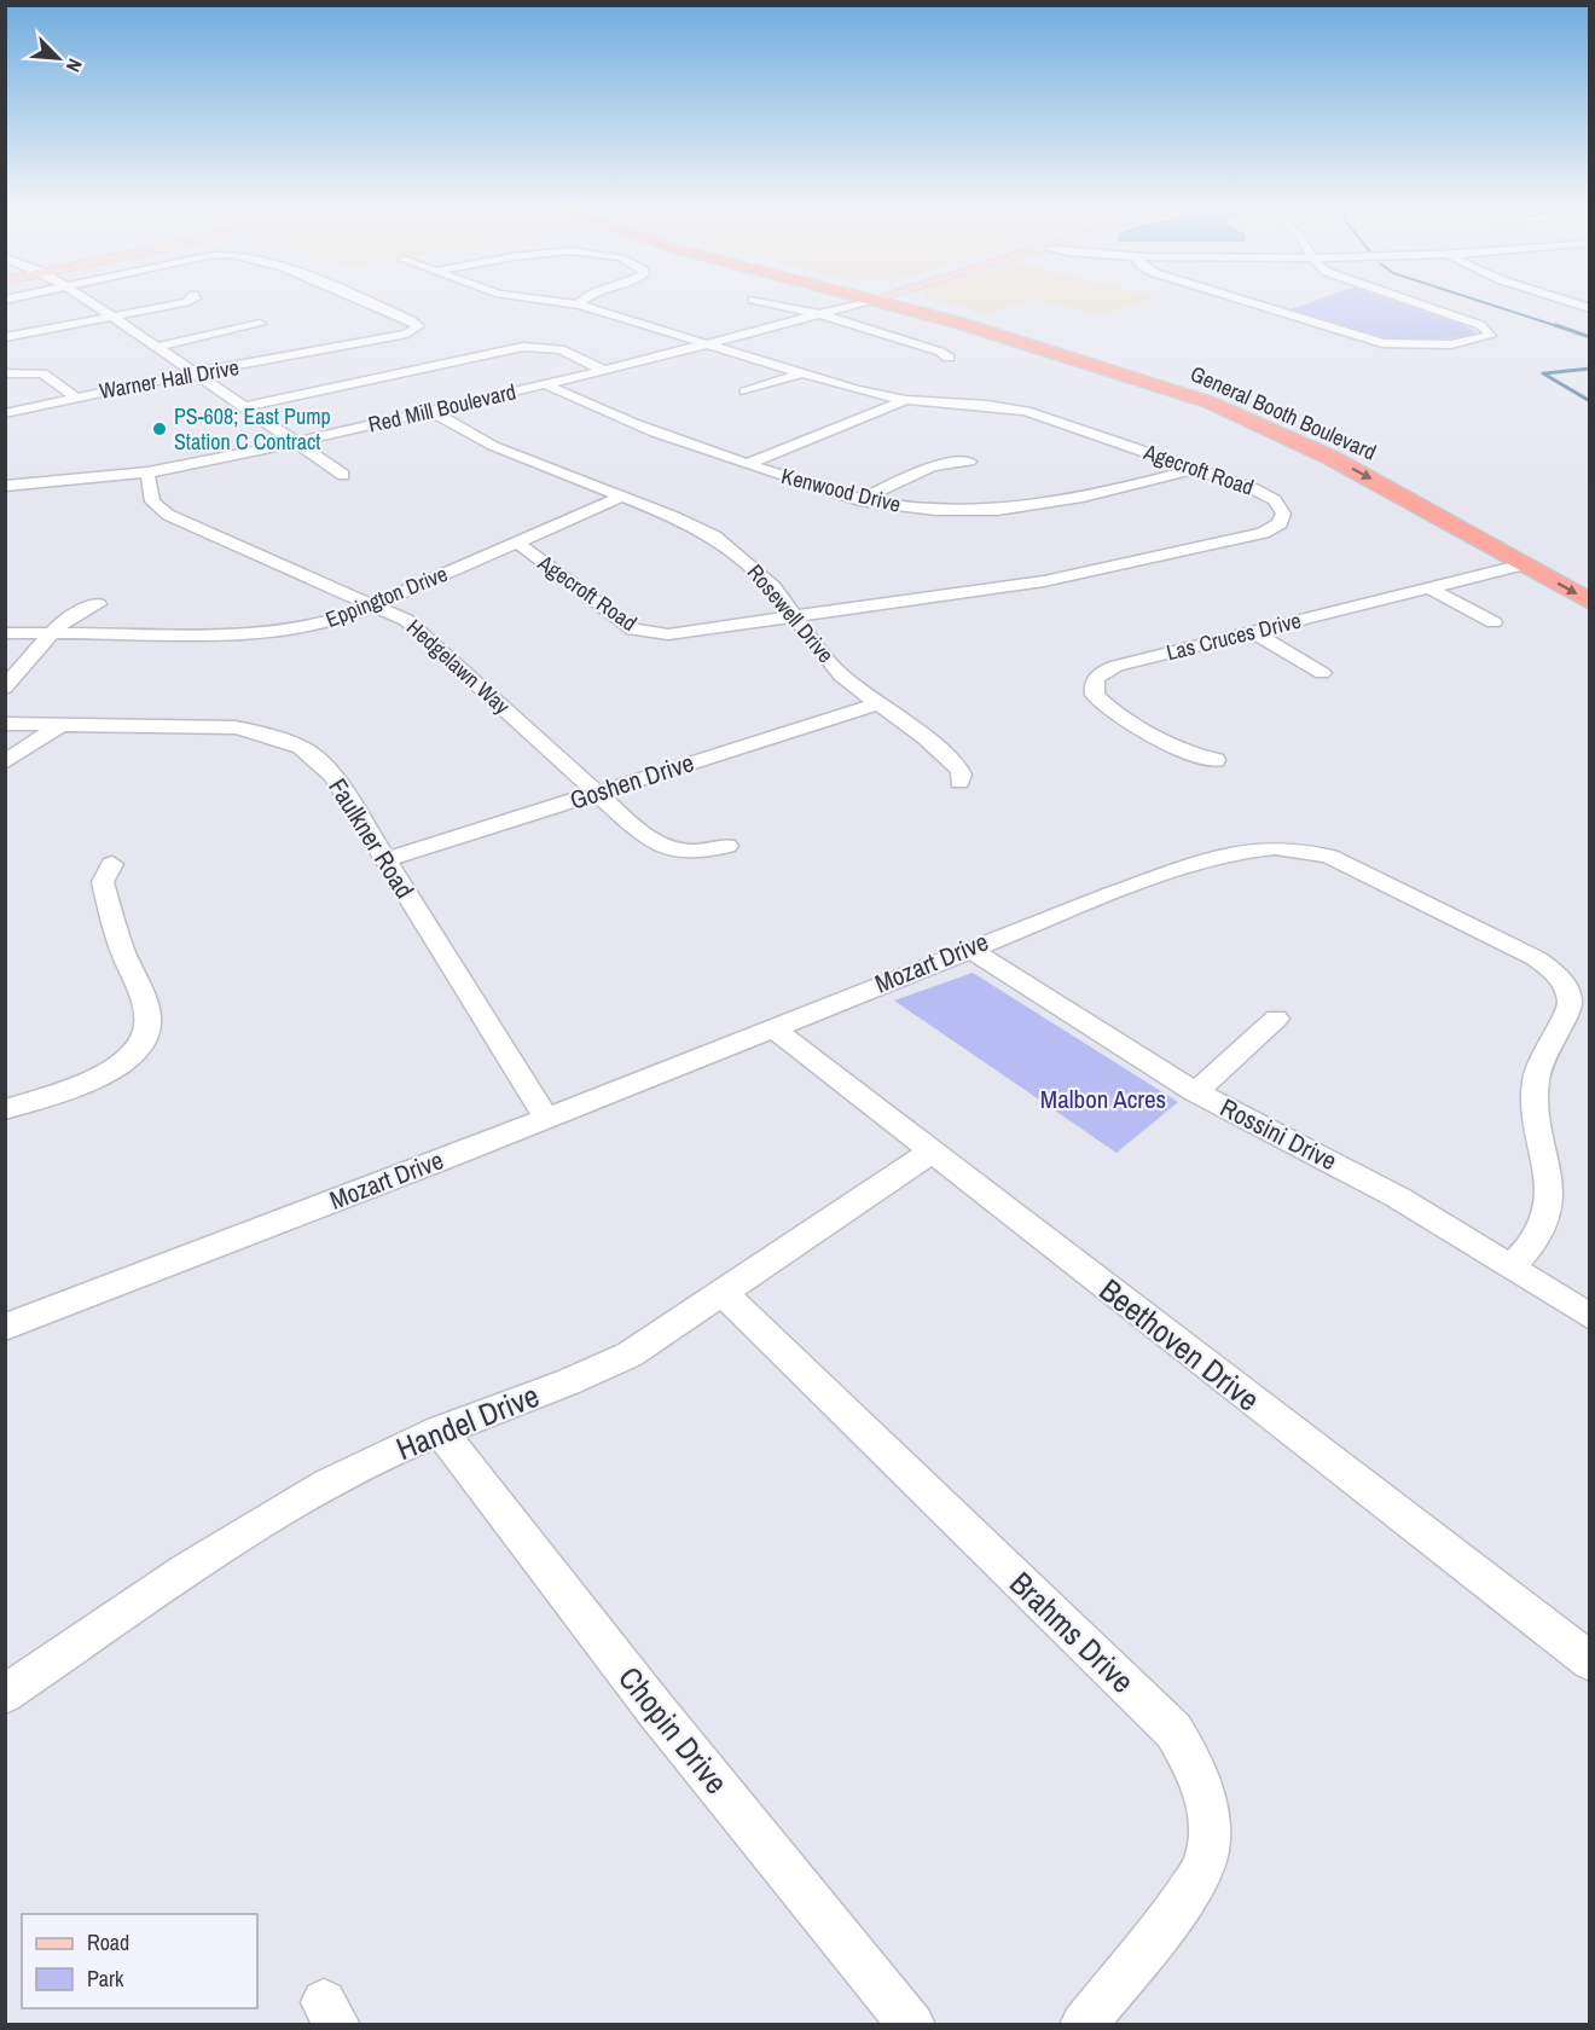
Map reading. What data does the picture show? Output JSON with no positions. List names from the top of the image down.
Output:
{
  "streets": {
    "highway": ["General Booth Boulevard"],
    "street": [
      "Warner Hall Drive",
      "Red Mill Boulevard",
      "Agecroft Road",
      "Kenwood Drive",
      "Eppington Drive",
      "Rosewell Drive",
      "Las Cruces Drive",
      "Hedgelawn Way",
      "Goshen Drive",
      "Faulkner Road",
      "Mozart Drive",
      "Rossini Drive",
      "Beethoven Drive",
      "Handel Drive",
      "Brahms Drive",
      "Chopin Drive"
    ]
  },
  "crossings": [
    ["Red Mill Boulevard", "Agecroft Road"],
    ["Red Mill Boulevard", "Kenwood Drive"],
    ["Red Mill Boulevard", "Rosewell Drive"],
    ["Red Mill Boulevard", "Hedgelawn Way"],
    ["General Booth Boulevard", "Las Cruces Drive"],
    ["Agecroft Road", "Kenwood Drive"],
    ["Agecroft Road", "Eppington Drive"],
    ["Agecroft Road", "Rosewell Drive"],
    ["Eppington Drive", "Rosewell Drive"],
    ["Eppington Drive", "Hedgelawn Way"],
    ["Rosewell Drive", "Goshen Drive"],
    ["Hedgelawn Way", "Goshen Drive"],
    ["Goshen Drive", "Faulkner Road"],
    ["Faulkner Road", "Mozart Drive"],
    ["Mozart Drive", "Rossini Drive"],
    ["Mozart Drive", "Beethoven Drive"],
    ["Beethoven Drive", "Handel Drive"],
    ["Handel Drive", "Brahms Drive"],
    ["Handel Drive", "Chopin Drive"]
  ],
  "parks": ["Malbon Acres"],
  "places": ["PS-608; East Pump Station C Contract"],
  "legend": ["Road", "Park"],
  "north": "bottom right"
}
